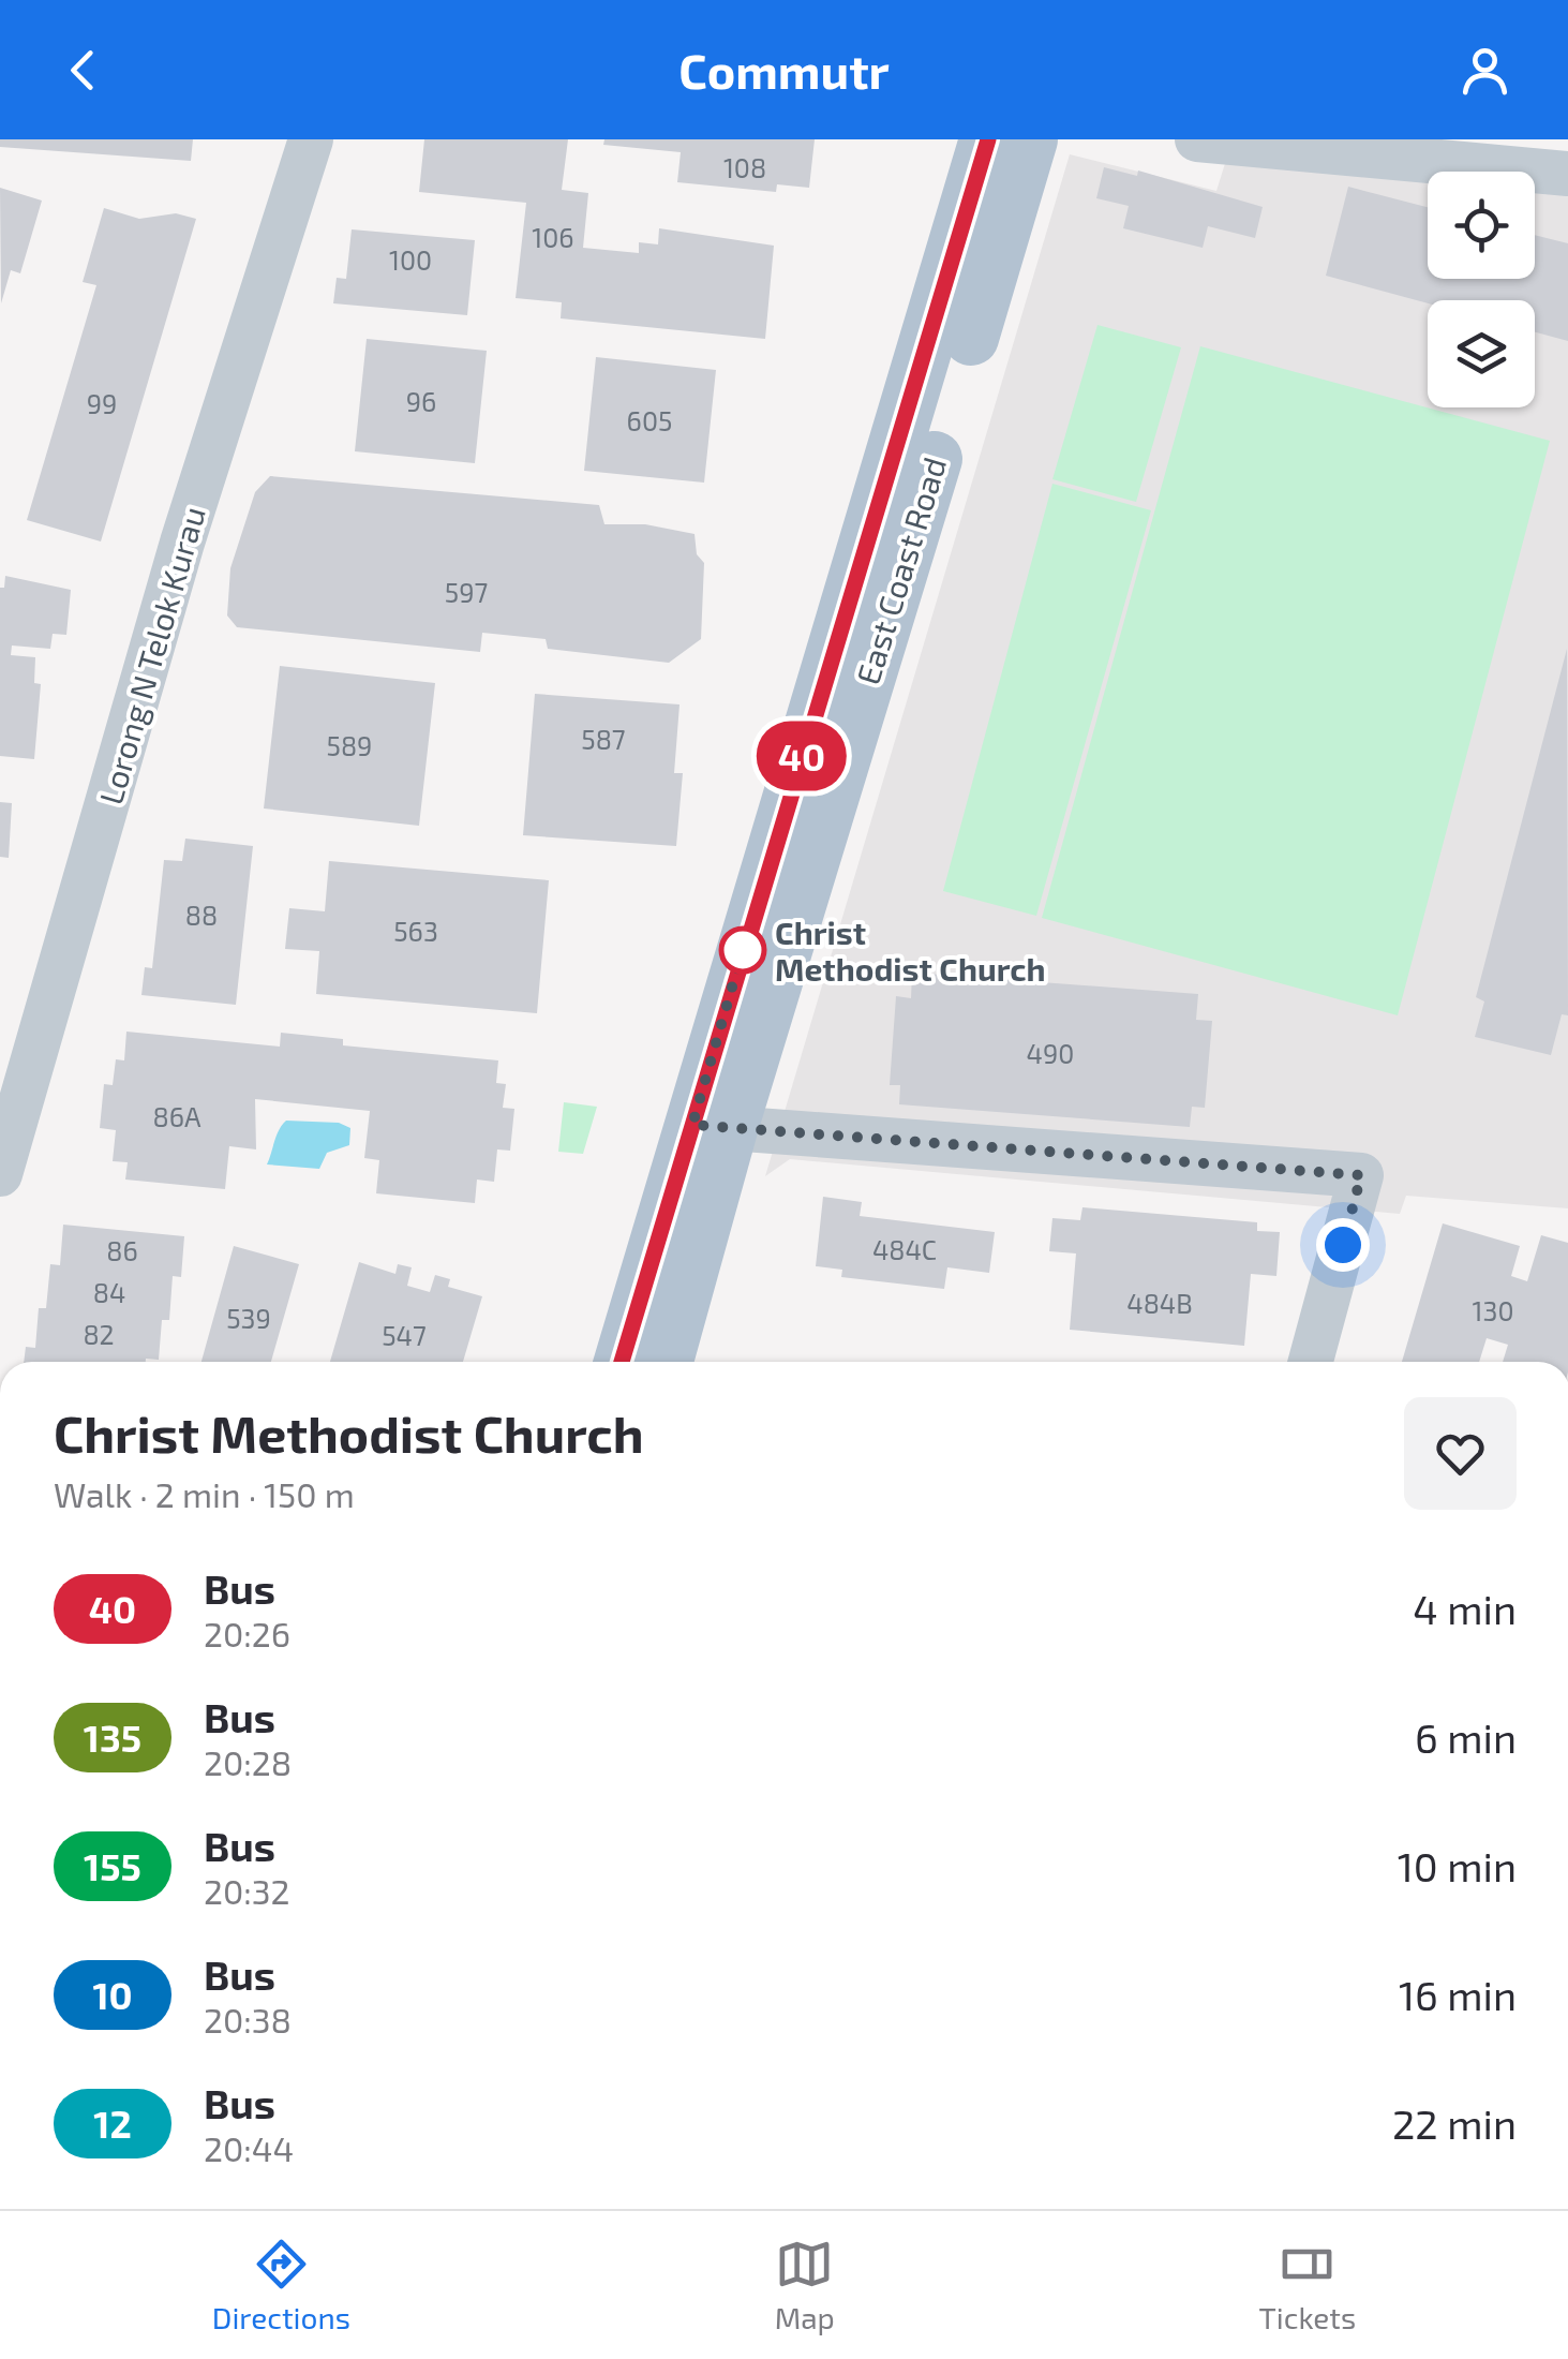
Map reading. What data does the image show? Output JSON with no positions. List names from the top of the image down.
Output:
{
  "streets": {
    "main road": ["East Coast Road"],
    "street": ["Lorong N Telok Kurau"]
  },
  "places": ["Christ Methodist Church"],
  "lines": ["bus line 40"],
  "house_numbers": [
    "108",
    "106",
    "100",
    "96",
    "99",
    "605",
    "597",
    "587",
    "589",
    "88",
    "563",
    "490",
    "86A",
    "484C",
    "86",
    "84",
    "484B",
    "130",
    "539",
    "82",
    "547"
  ],
  "page": {
    "header": "Commutr",
    "on_map": "40",
    "heading": ["Christ Methodist Church", "Walk · 2 min · 150 m"],
    "list": [
      {
        "mark": "40",
        "name": "Bus",
        "note": "20:26",
        "value": "4 min"
      },
      {
        "mark": "135",
        "name": "Bus",
        "note": "20:28",
        "value": "6 min"
      },
      {
        "mark": "155",
        "name": "Bus",
        "note": "20:32",
        "value": "10 min"
      },
      {
        "mark": "10",
        "name": "Bus",
        "note": "20:38",
        "value": "16 min"
      },
      {
        "mark": "12",
        "name": "Bus",
        "note": "20:44",
        "value": "22 min"
      }
    ],
    "tabs": ["Directions", "Map", "Tickets"]
  }
}
